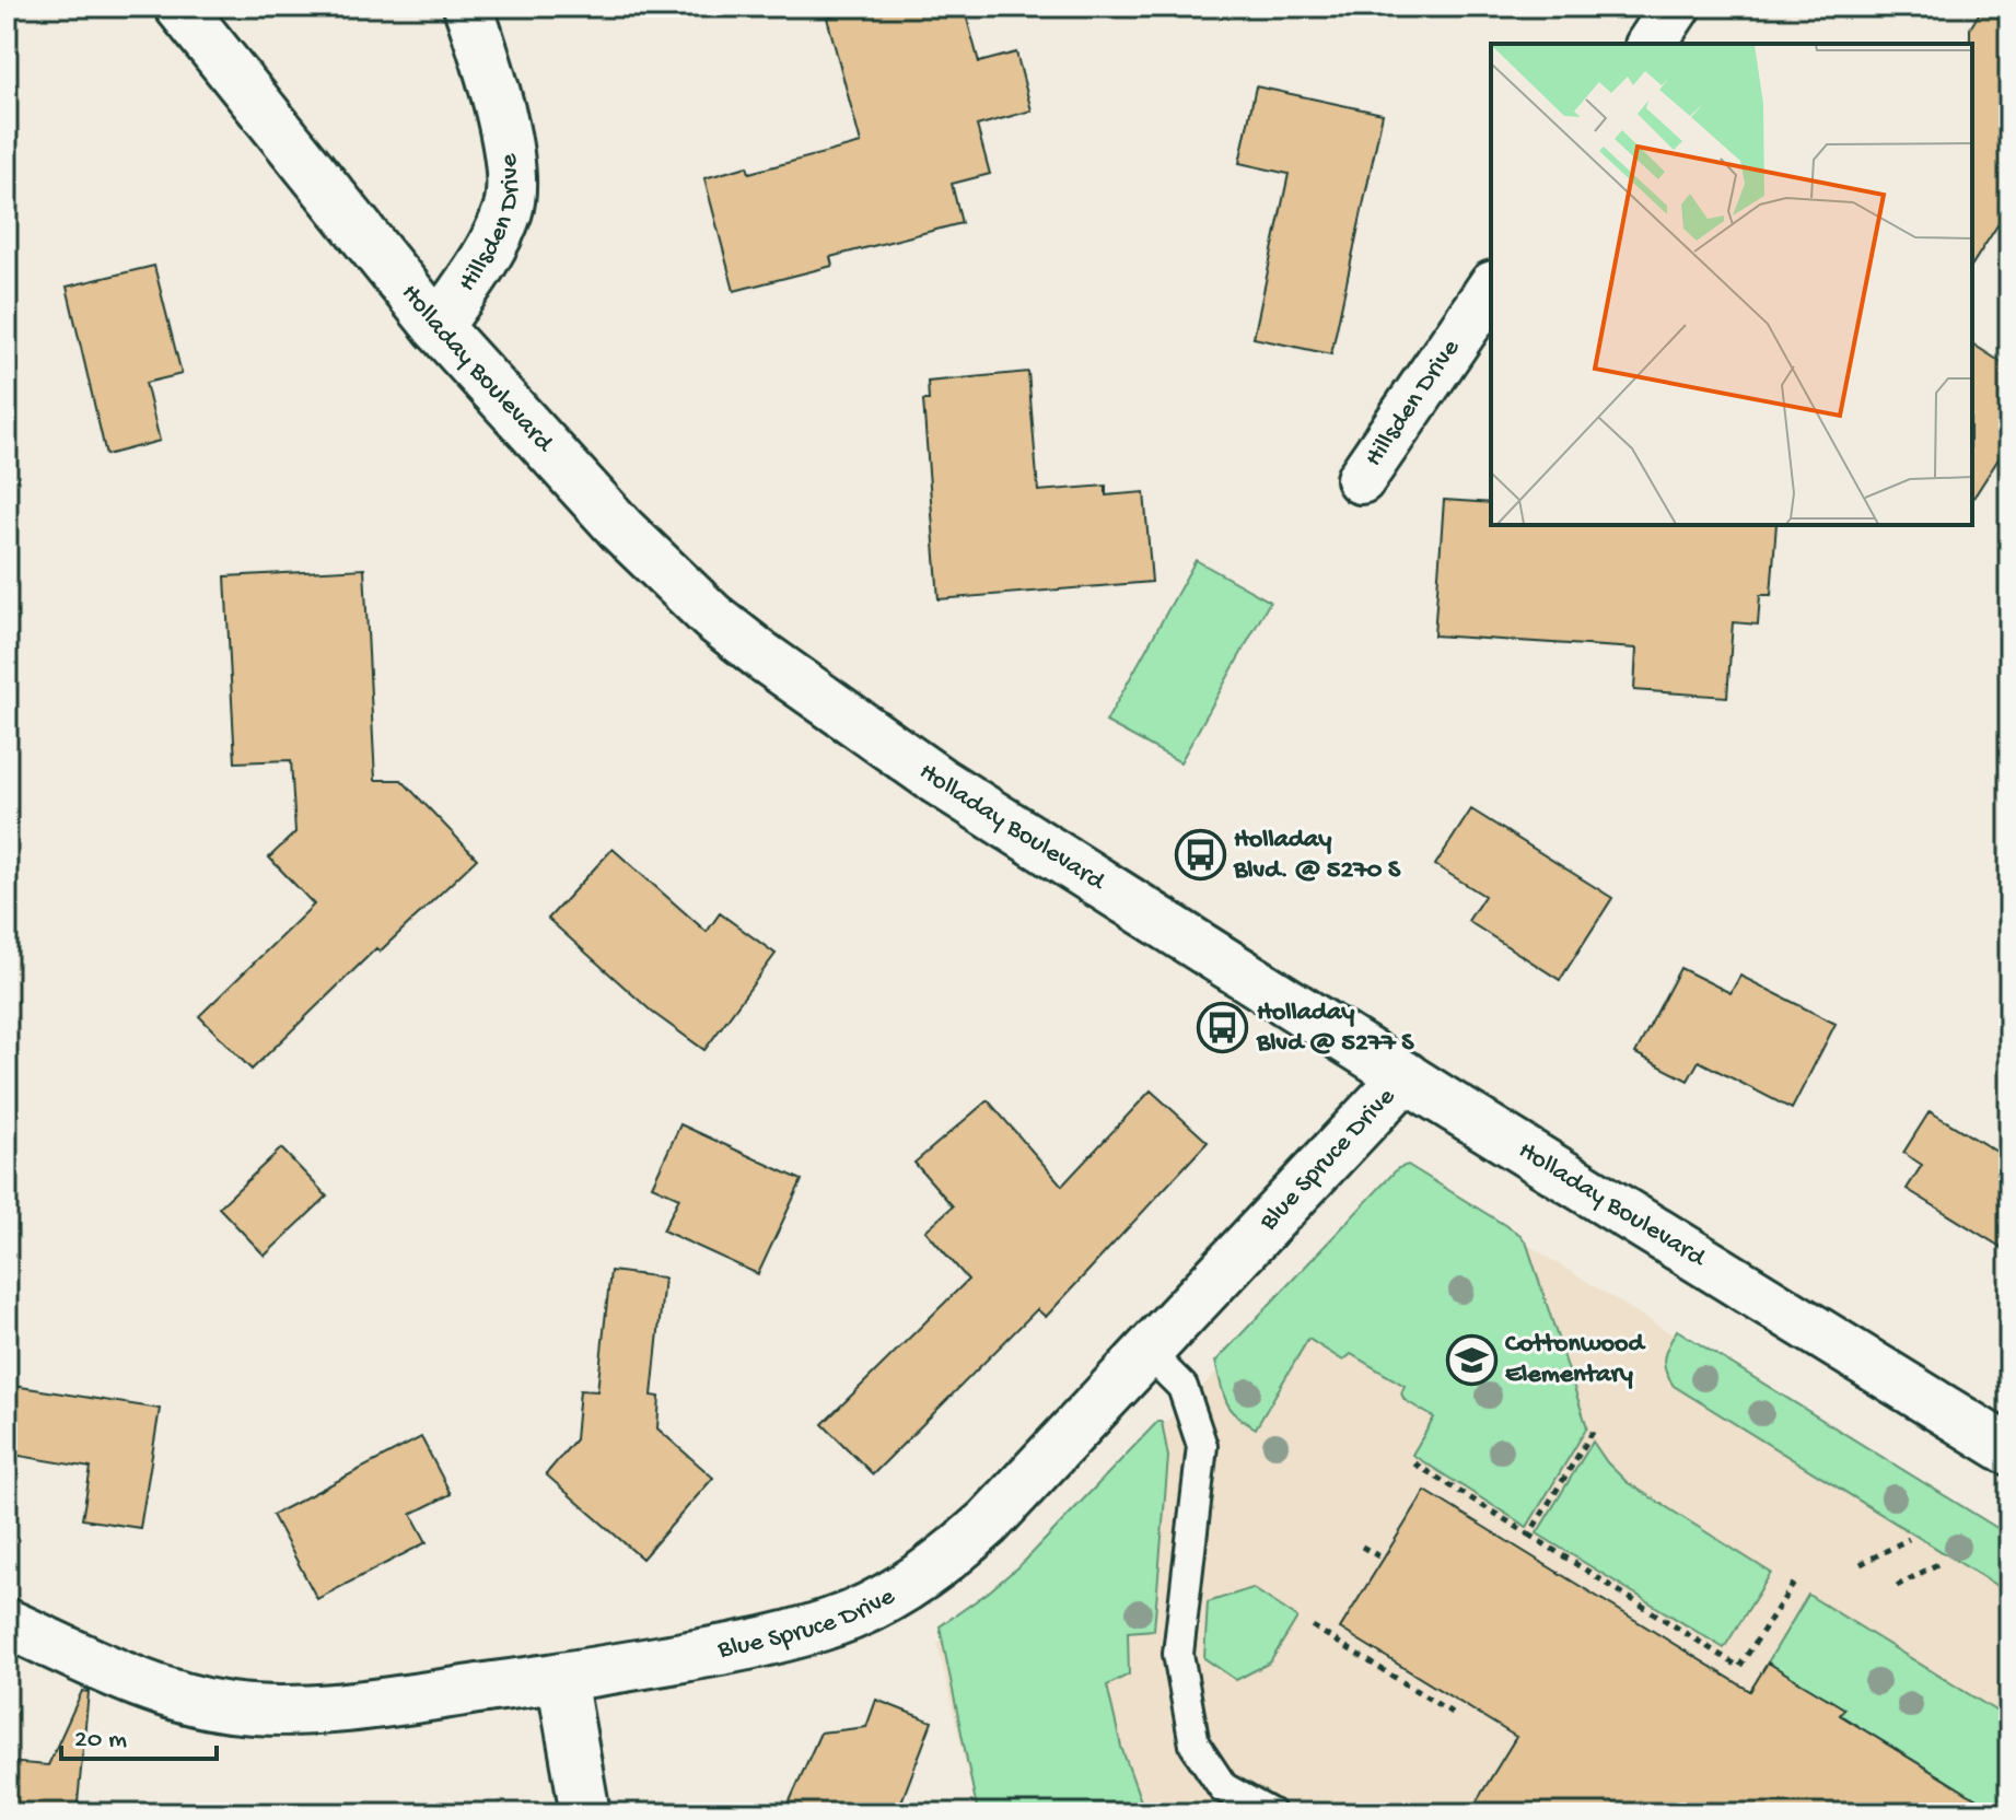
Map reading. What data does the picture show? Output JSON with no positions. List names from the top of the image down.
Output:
{
  "streets": {
    "street": ["Hillsden Drive", "Holladay Boulevard", "Blue Spruce Drive"]
  },
  "crossings": [
    ["Hillsden Drive", "Holladay Boulevard"],
    ["Holladay Boulevard", "Blue Spruce Drive"]
  ],
  "places": {
    "bus stop": ["Holladay Blvd. @ 5270 S", "Holladay Blvd @ 5277 S"],
    "school or university": ["Cottonwood Elementary"]
  },
  "scale_bar": "20 m"
}
